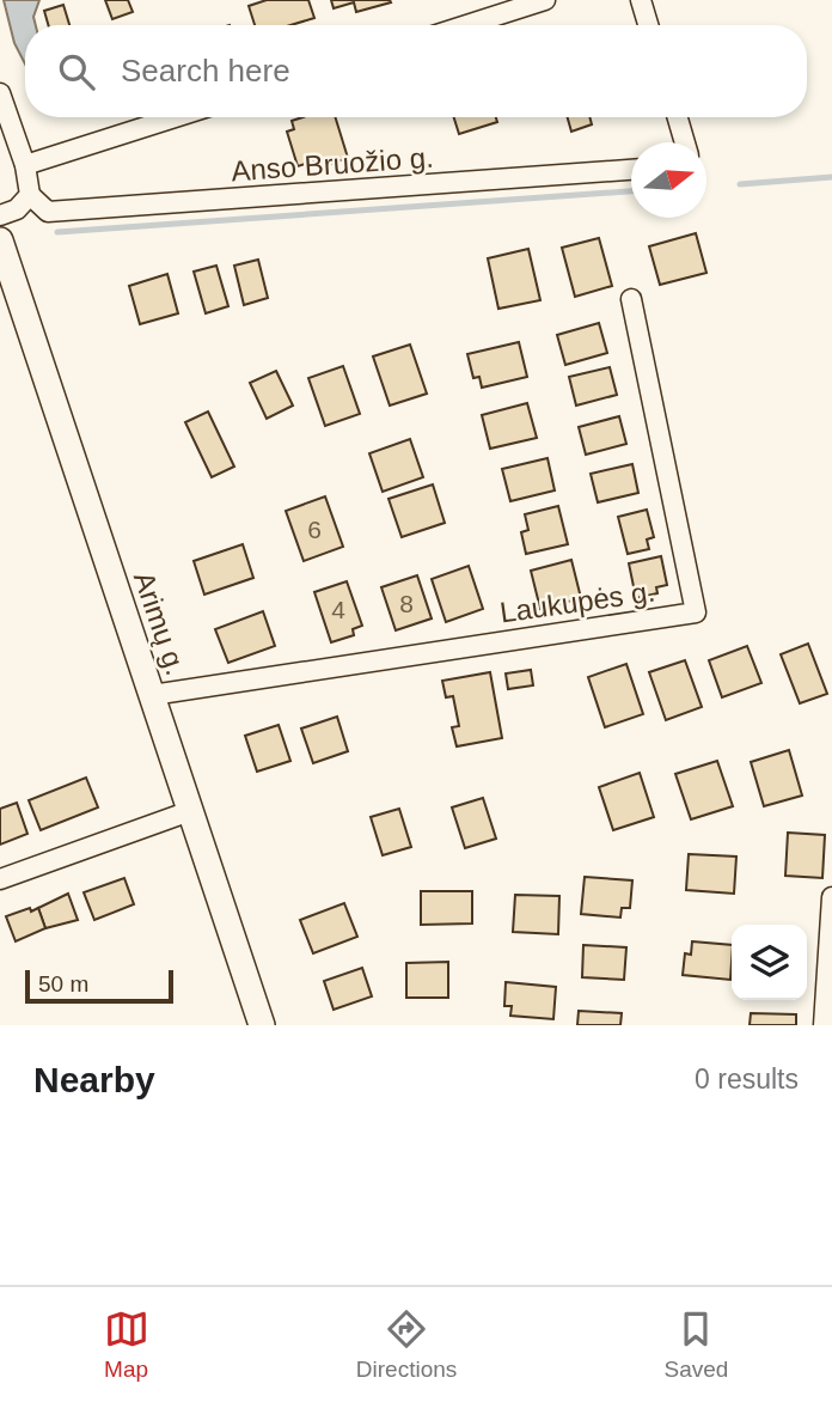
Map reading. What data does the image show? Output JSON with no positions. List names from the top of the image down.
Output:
{
  "streets": {
    "main road": ["Arimų g."],
    "street": ["Anso Bruožio g.", "Laukupės g."]
  },
  "crossings": [
    ["Laukupės g.", "Arimų g."]
  ],
  "house_numbers": ["6", "8", "4"],
  "scale_bar": "50 m",
  "north": "right",
  "page": {
    "search": "Search here",
    "scale": "50 m",
    "heading": ["Nearby", "0 results"],
    "nav": ["Map", "Directions", "Saved"]
  }
}
